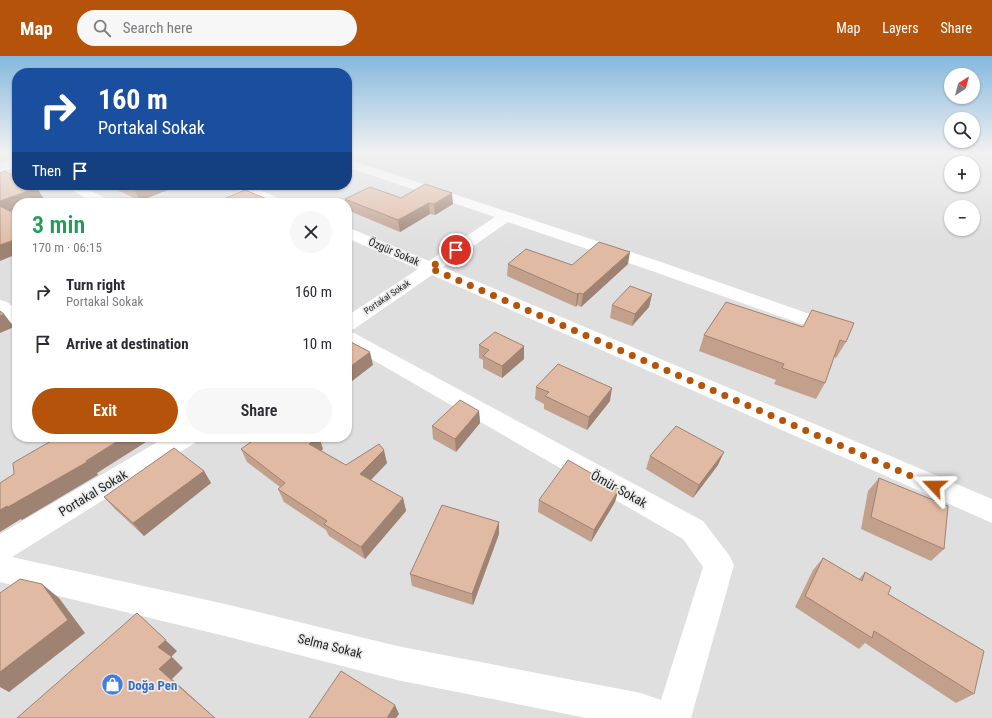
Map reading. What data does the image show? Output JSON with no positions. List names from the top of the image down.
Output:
{
  "streets": {
    "main road": [
      "Özgür Sokak",
      "Portakal Sokak",
      "Ömür Sokak",
      "Selma Sokak"
    ]
  },
  "crossings": [
    ["Özgür Sokak", "Portakal Sokak"]
  ],
  "places": {
    "shop": ["Doğa Pen"]
  },
  "north": "top right",
  "page": {
    "header": "Map",
    "search": "Search here",
    "nav": ["Map", "Layers", "Share"],
    "map_buttons": ["+", "−"],
    "turn": ["160 m", "Portakal Sokak"],
    "then": "Then",
    "heading": ["3 min", "170 m · 06:15"],
    "list": [
      {
        "name": "Turn right",
        "note": "Portakal Sokak",
        "value": "160 m"
      },
      {
        "name": "Arrive at destination",
        "value": "10 m"
      }
    ],
    "buttons": ["Exit", "Share"]
  }
}
